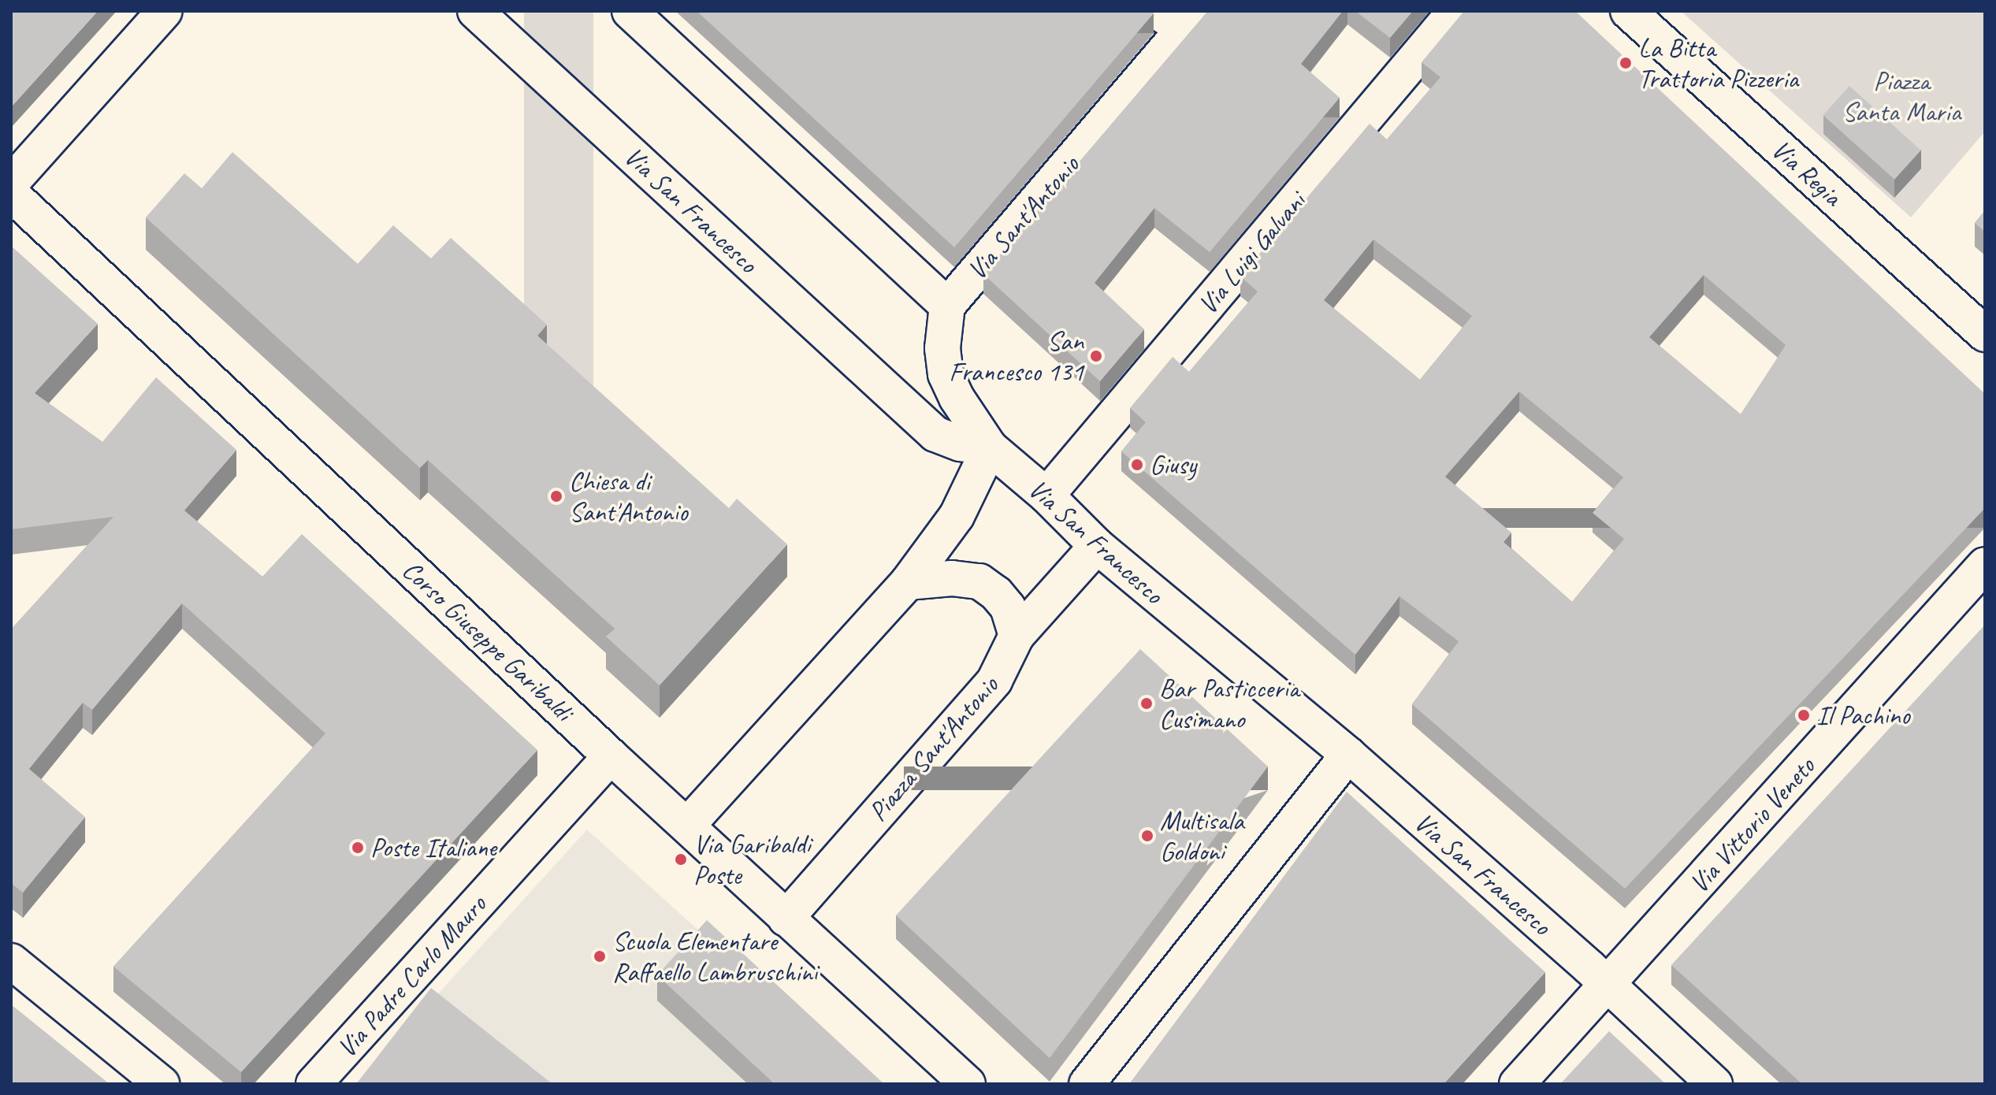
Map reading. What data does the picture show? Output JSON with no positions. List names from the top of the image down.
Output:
{
  "streets": {
    "street": [
      "Via Regia",
      "Via San Francesco",
      "Via Sant'Antonio",
      "Via Luigi Galvani",
      "Corso Giuseppe Garibaldi",
      "Piazza Sant'Antonio",
      "Via Vittorio Veneto",
      "Via Padre Carlo Mauro"
    ]
  },
  "crossings": [
    ["Via San Francesco", "Via Sant'Antonio"],
    ["Via San Francesco", "Via Luigi Galvani"],
    ["Via San Francesco", "Piazza Sant'Antonio"],
    ["Via San Francesco", "Via Vittorio Veneto"],
    ["Corso Giuseppe Garibaldi", "Piazza Sant'Antonio"],
    ["Corso Giuseppe Garibaldi", "Via Padre Carlo Mauro"]
  ],
  "parks": ["Piazza Santa Maria"],
  "places": [
    "La Bitta Trattoria Pizzeria",
    "San Francesco 131",
    "Giusy",
    "Chiesa di Sant'Antonio",
    "Bar Pasticceria Cusimano",
    "Il Pachino",
    "Multisala Goldoni",
    "Poste Italiane",
    "Via Garibaldi Poste",
    "Scuola Elementare Raffaello Lambruschini"
  ]
}
